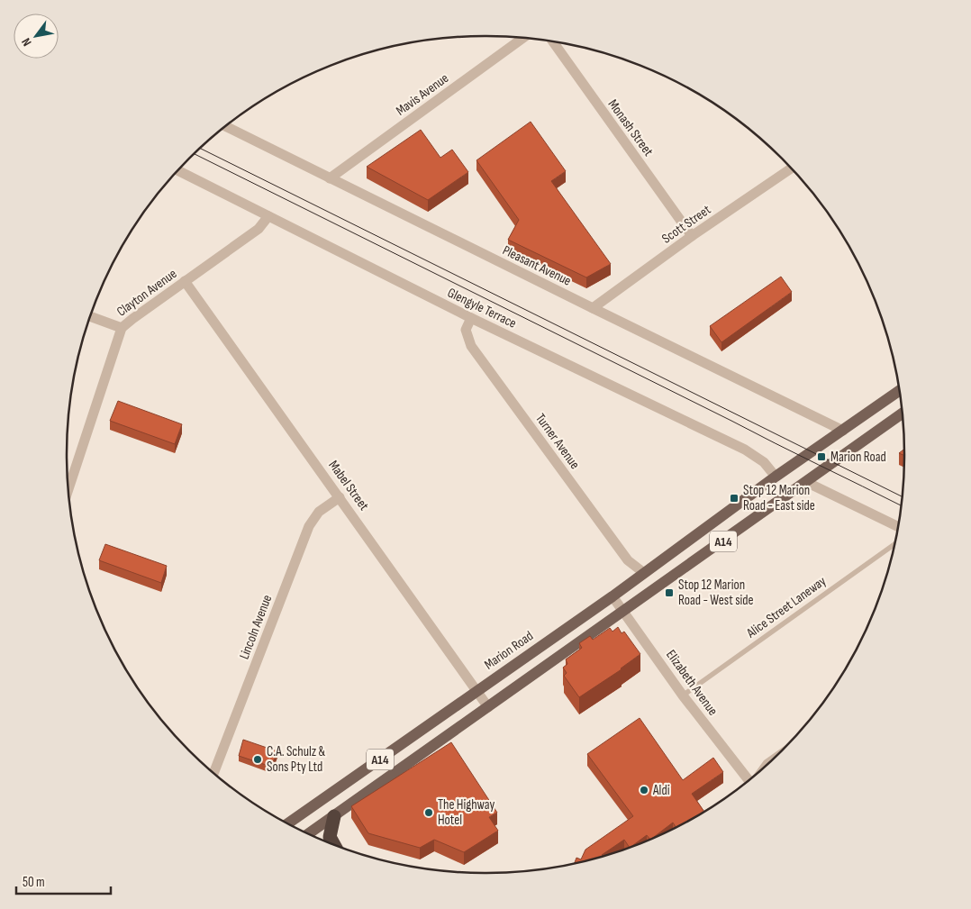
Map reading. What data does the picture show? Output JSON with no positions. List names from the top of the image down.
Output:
{
  "streets": {
    "main road": ["A14", "Marion Road"],
    "street": [
      "Mavis Avenue",
      "Monash Street",
      "Scott Street",
      "Pleasant Avenue",
      "Clayton Avenue",
      "Glengyle Terrace",
      "Turner Avenue",
      "Mabel Street",
      "Lincoln Avenue",
      "Elizabeth Avenue"
    ],
    "lane": ["Alice Street Laneway"]
  },
  "crossings": [
    ["Mavis Avenue", "Pleasant Avenue"],
    ["Monash Street", "Scott Street"],
    ["Scott Street", "Pleasant Avenue"],
    ["Pleasant Avenue", "Marion Road"],
    ["Clayton Avenue", "Glengyle Terrace"],
    ["Clayton Avenue", "Mabel Street"],
    ["Glengyle Terrace", "Turner Avenue"],
    ["Glengyle Terrace", "Marion Road"],
    ["Turner Avenue", "Marion Road"],
    ["Mabel Street", "A14"],
    ["Mabel Street", "Lincoln Avenue"],
    ["Mabel Street", "Marion Road"],
    ["A14", "Elizabeth Avenue"],
    ["Alice Street Laneway", "Elizabeth Avenue"],
    ["Marion Road", "Elizabeth Avenue"]
  ],
  "places": {
    "transit": ["Marion Road", "Stop 12 Marion Road - East side", "Stop 12 Marion Road - West side"],
    "other": ["C.A. Schulz & Sons Pty Ltd", "Aldi", "The Highway Hotel"]
  },
  "scale_bar": "50 m",
  "north": "bottom left"
}
